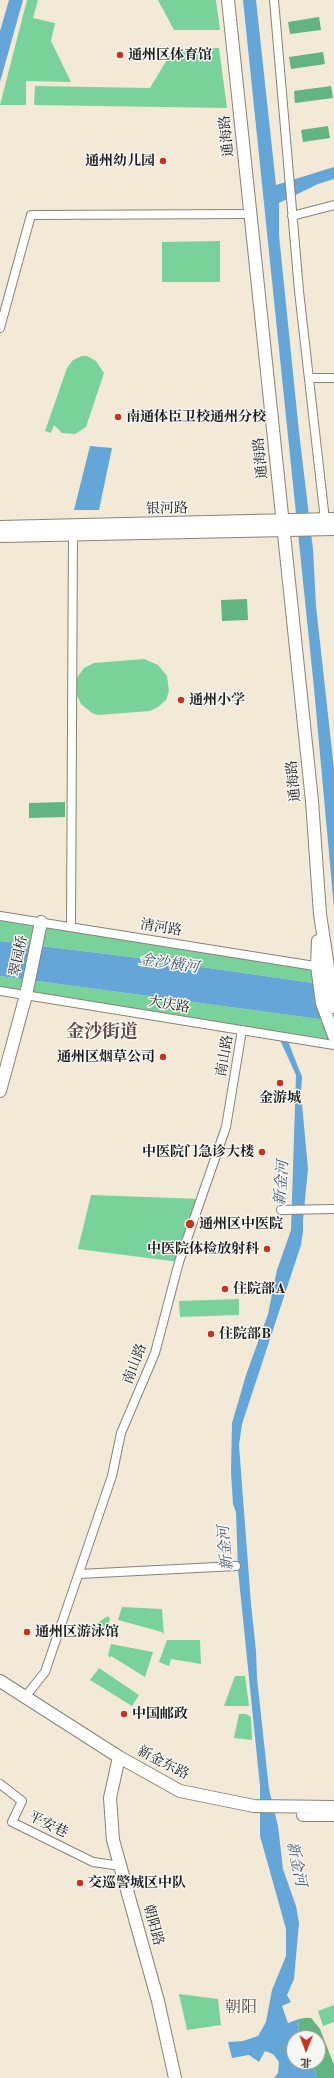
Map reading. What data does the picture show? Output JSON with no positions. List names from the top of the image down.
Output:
{
  "streets": {
    "street": [
      "通海路",
      "银河路",
      "清河路",
      "翠园桥",
      "大庆路",
      "南山路",
      "新金东路",
      "平安巷",
      "朝阳路"
    ]
  },
  "crossings": [
    ["通海路", "银河路"],
    ["通海路", "清河路"],
    ["清河路", "翠园桥"],
    ["翠园桥", "大庆路"],
    ["大庆路", "南山路"],
    ["南山路", "新金东路"],
    ["新金东路", "朝阳路"],
    ["平安巷", "朝阳路"]
  ],
  "districts": ["金沙街道", "朝阳"],
  "water": ["金沙横河", "新金河"],
  "places": [
    "通州区体育馆",
    "通州幼儿园",
    "南通体臣卫校通州分校",
    "通州小学",
    "通州区烟草公司",
    "金游城",
    "中医院门急诊大楼",
    "通州区中医院",
    "中医院体检放射科",
    "住院部A",
    "住院部B",
    "通州区游泳馆",
    "中国邮政",
    "交巡警城区中队"
  ],
  "north": "bottom"
}
